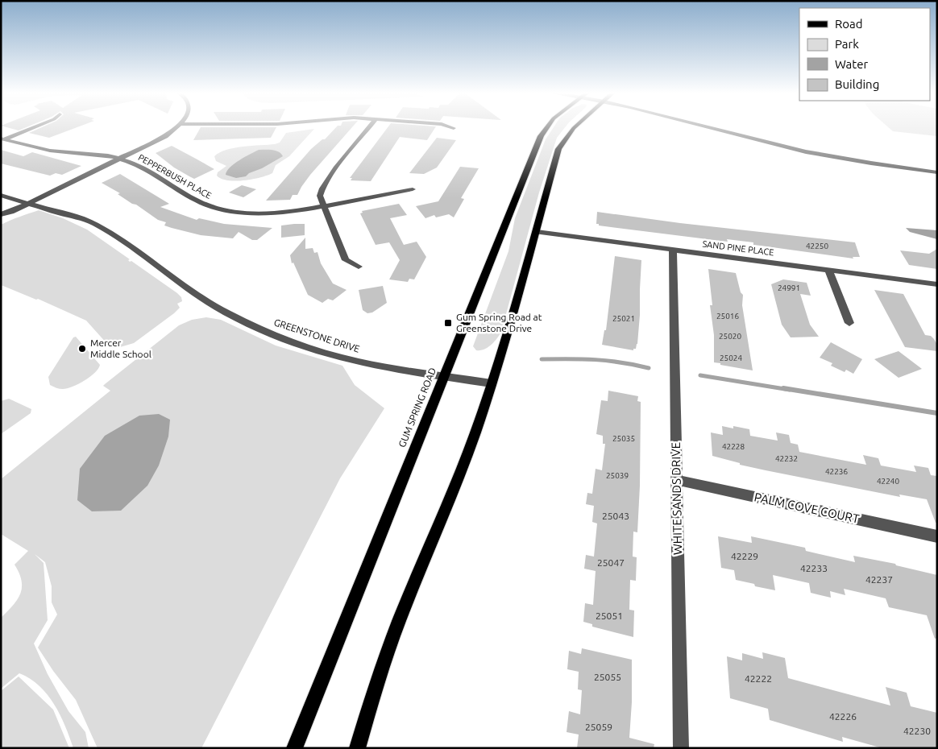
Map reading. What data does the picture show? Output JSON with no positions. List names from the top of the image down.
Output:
{
  "streets": {
    "main road": ["GUM SPRING ROAD"],
    "street": [
      "PEPPERBUSH PLACE",
      "SAND PINE PLACE",
      "GREENSTONE DRIVE",
      "WHITE SANDS DRIVE",
      "PALM COVE COURT"
    ]
  },
  "crossings": [
    ["SAND PINE PLACE", "WHITE SANDS DRIVE"],
    ["GREENSTONE DRIVE", "GUM SPRING ROAD"],
    ["WHITE SANDS DRIVE", "PALM COVE COURT"]
  ],
  "places": {
    "transit": ["Gum Spring Road at Greenstone Drive"],
    "other": ["Mercer Middle School"]
  },
  "house_numbers": [
    "42250",
    "24991",
    "25016",
    "25021",
    "25020",
    "25024",
    "25035",
    "42228",
    "42232",
    "42236",
    "25039",
    "42240",
    "25043",
    "42229",
    "25047",
    "42233",
    "42237",
    "25051",
    "25055",
    "42222",
    "42226",
    "25059",
    "42230"
  ],
  "legend": [
    "Road",
    "Park",
    "Water",
    "Building"
  ]
}
